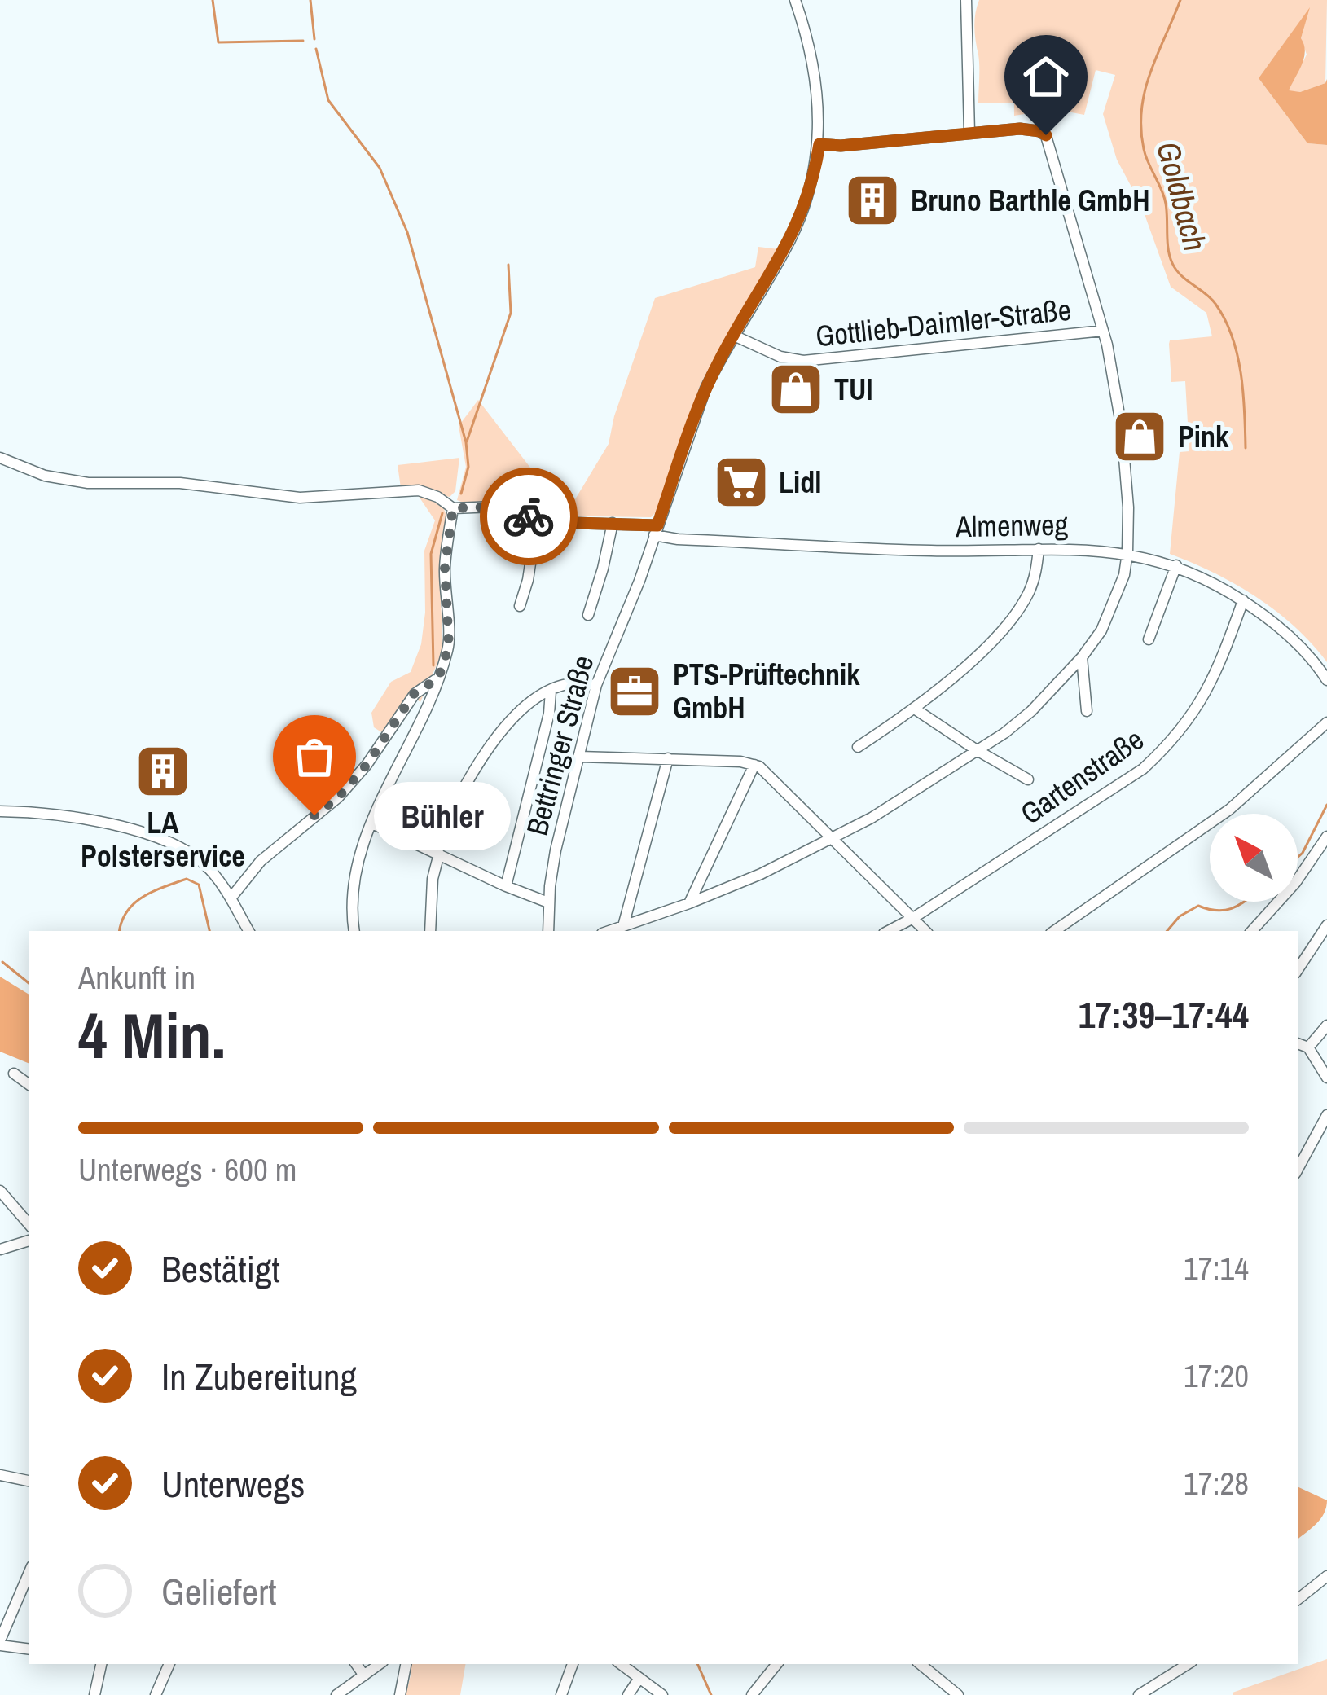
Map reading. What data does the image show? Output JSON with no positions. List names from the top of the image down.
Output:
{
  "streets": {
    "street": [
      "Gottlieb-Daimler-Straße",
      "Almenweg",
      "Bettringer Straße",
      "Gartenstraße"
    ]
  },
  "crossings": [
    ["Gottlieb-Daimler-Straße", "Bettringer Straße"],
    ["Almenweg", "Bettringer Straße"],
    ["Almenweg", "Gartenstraße"]
  ],
  "water": ["Goldbach"],
  "places": {
    "building": ["Bruno Barthle GmbH", "LA Polsterservice"],
    "shop": ["TUI", "Pink"],
    "supermarket": ["Lidl"],
    "office": ["PTS-Prüftechnik GmbH"],
    "other": ["Bühler"]
  },
  "north": "top left",
  "page": {
    "bubble": "Bühler",
    "heading": ["4 Min.", "Ankunft in", "17:39–17:44"],
    "bar": "Unterwegs · 600 m",
    "list": [
      ["Bestätigt", "17:14"],
      ["In Zubereitung", "17:20"],
      ["Unterwegs", "17:28"],
      "Geliefert"
    ]
  }
}
